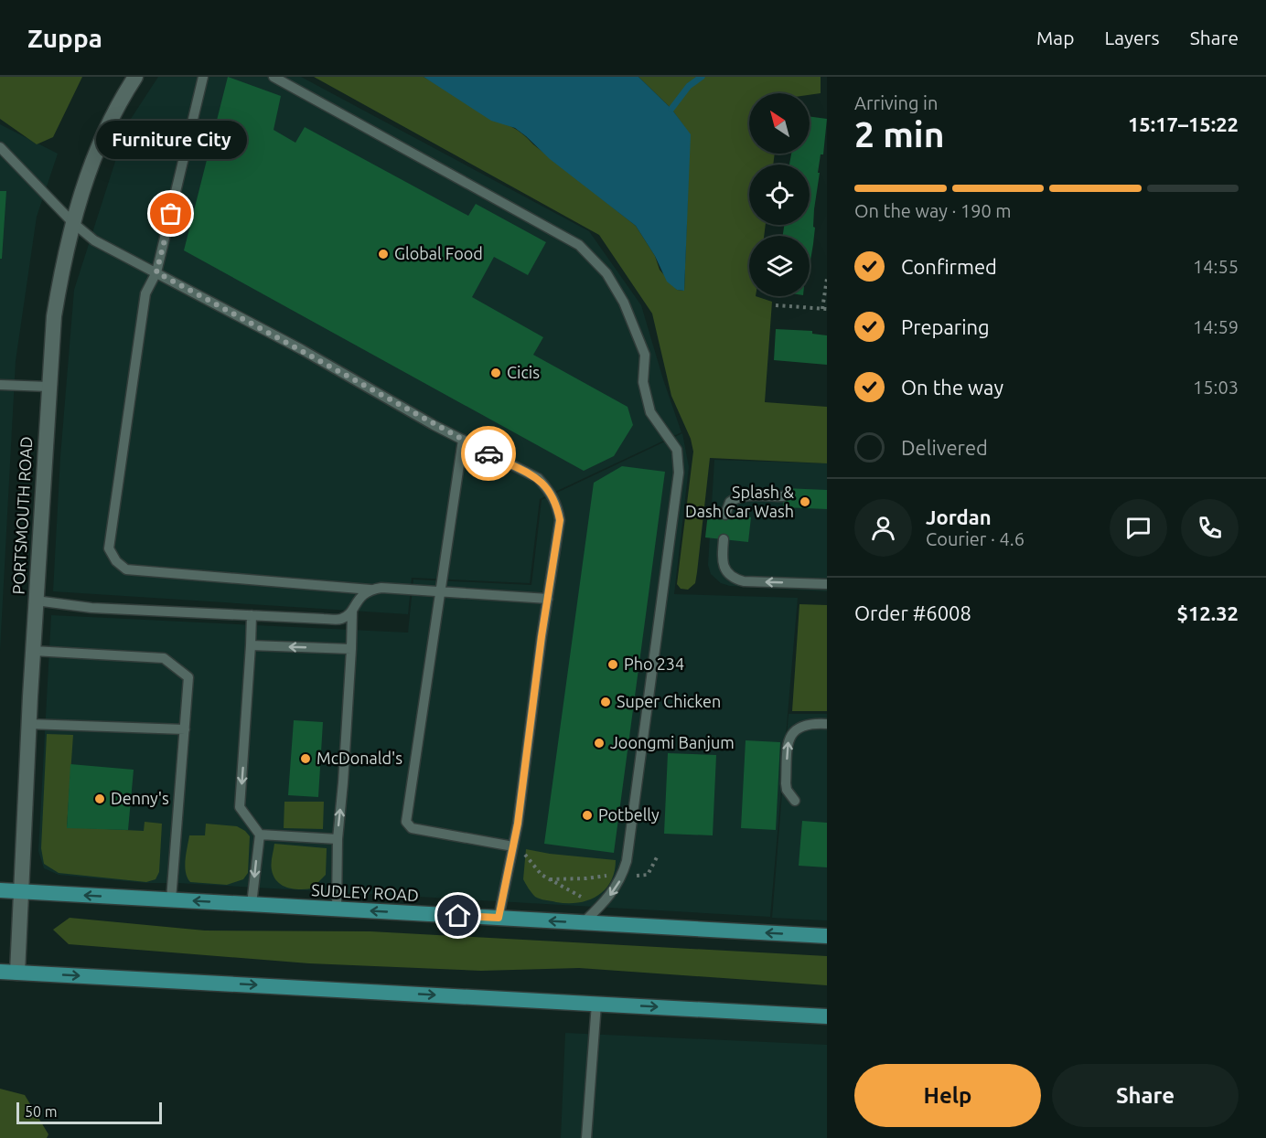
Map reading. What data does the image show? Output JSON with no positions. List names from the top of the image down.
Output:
{
  "streets": {
    "main road": ["SUDLEY ROAD"],
    "street": ["PORTSMOUTH ROAD"]
  },
  "crossings": [
    ["PORTSMOUTH ROAD", "SUDLEY ROAD"]
  ],
  "places": [
    "Furniture City",
    "Global Food",
    "Cicis",
    "Splash & Dash Car Wash",
    "Pho 234",
    "Super Chicken",
    "Joongmi Banjum",
    "McDonald's",
    "Denny's",
    "Potbelly"
  ],
  "scale_bar": "50 m",
  "north": "top left",
  "page": {
    "header": "Zuppa",
    "nav": ["Map", "Layers", "Share"],
    "heading": ["2 min", "Arriving in", "15:17–15:22"],
    "panel": [
      "Jordan",
      "Courier · 4.6",
      "Order #6008",
      "$12.32"
    ],
    "bubble": "Furniture City",
    "bar": "On the way · 190 m",
    "list": [
      ["Confirmed", "14:55"],
      ["Preparing", "14:59"],
      ["On the way", "15:03"],
      "Delivered"
    ],
    "buttons": ["Help", "Share"],
    "scale": "50 m"
  }
}
